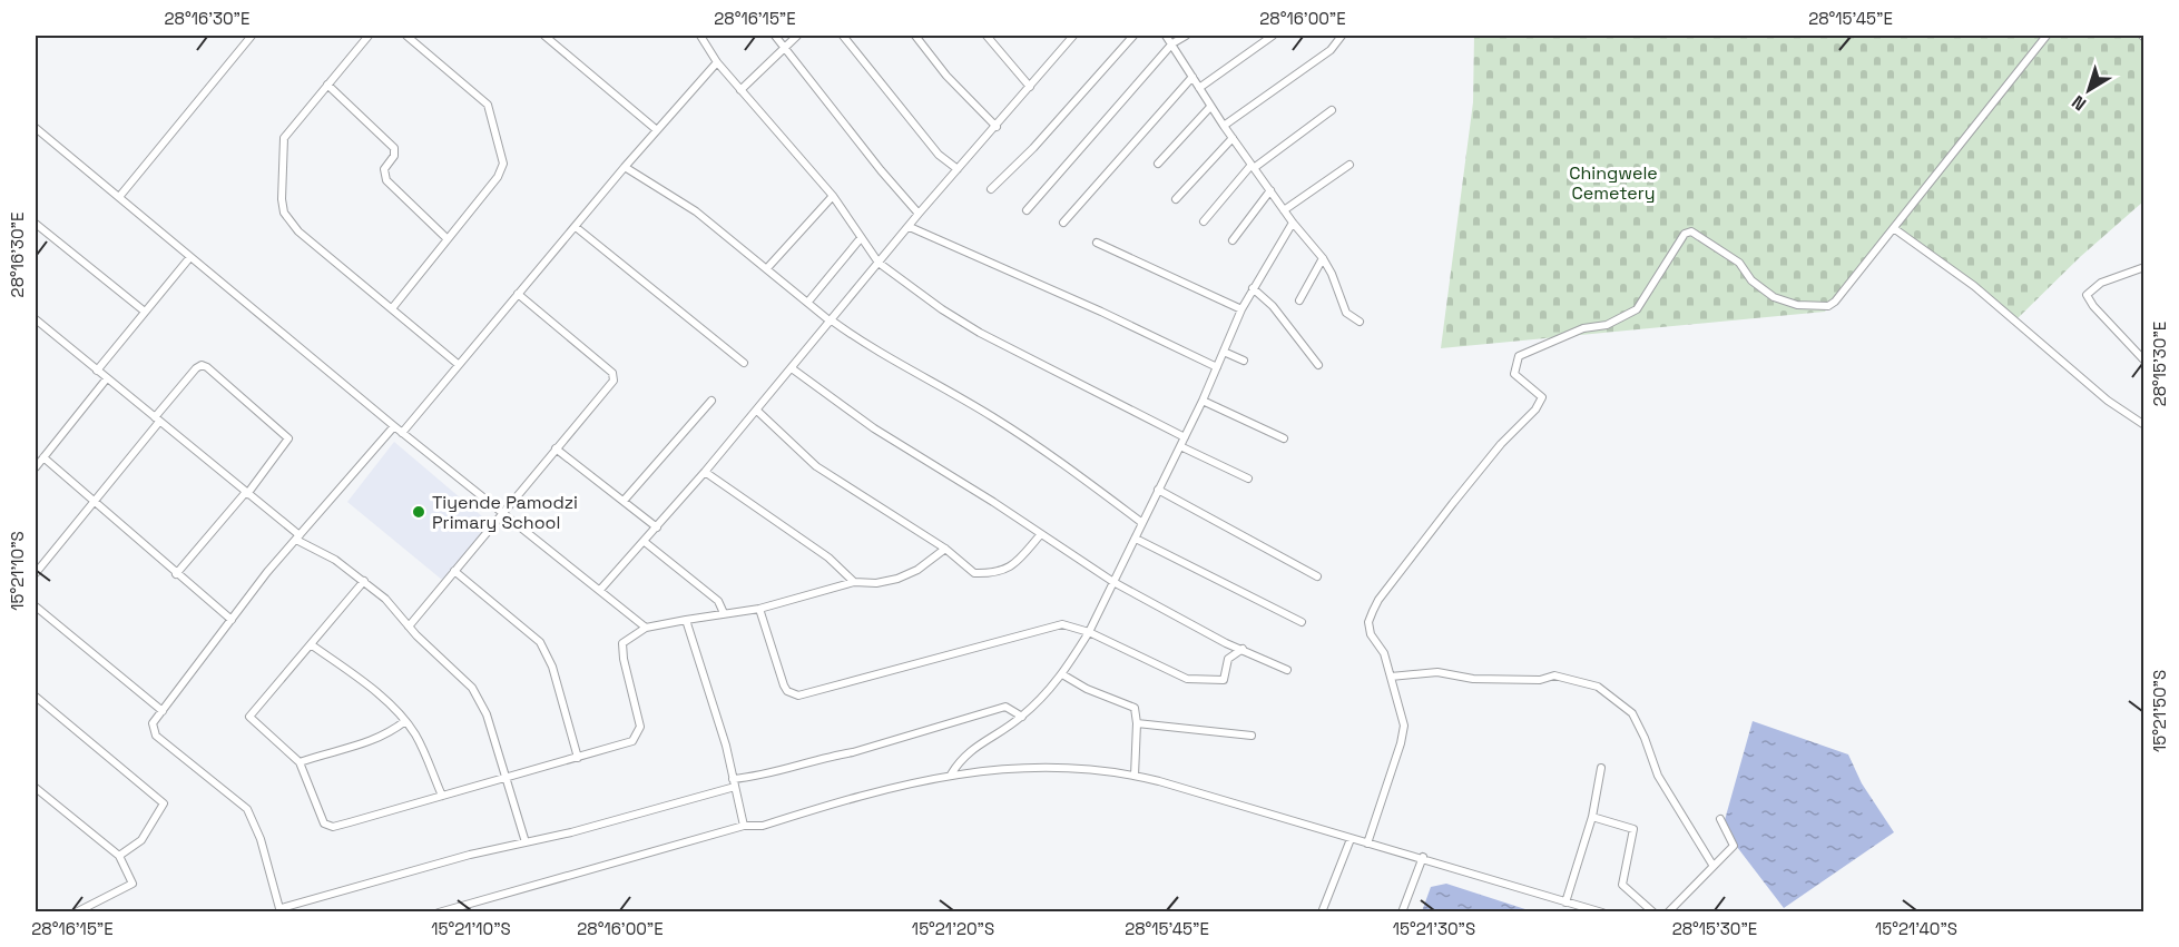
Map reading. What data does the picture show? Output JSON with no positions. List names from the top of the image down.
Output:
{
  "parks": ["Chingwele Cemetery"],
  "places": ["Tiyende Pamodzi Primary School"],
  "north": "bottom left",
  "coordinates": [
    "28°16'30\"E",
    "28°16'15\"E",
    "28°16'00\"E",
    "28°15'45\"E",
    "28°15'30\"E",
    "15°21'10\"S",
    "15°21'50\"S",
    "15°21'20\"S",
    "15°21'30\"S",
    "15°21'40\"S"
  ]
}
